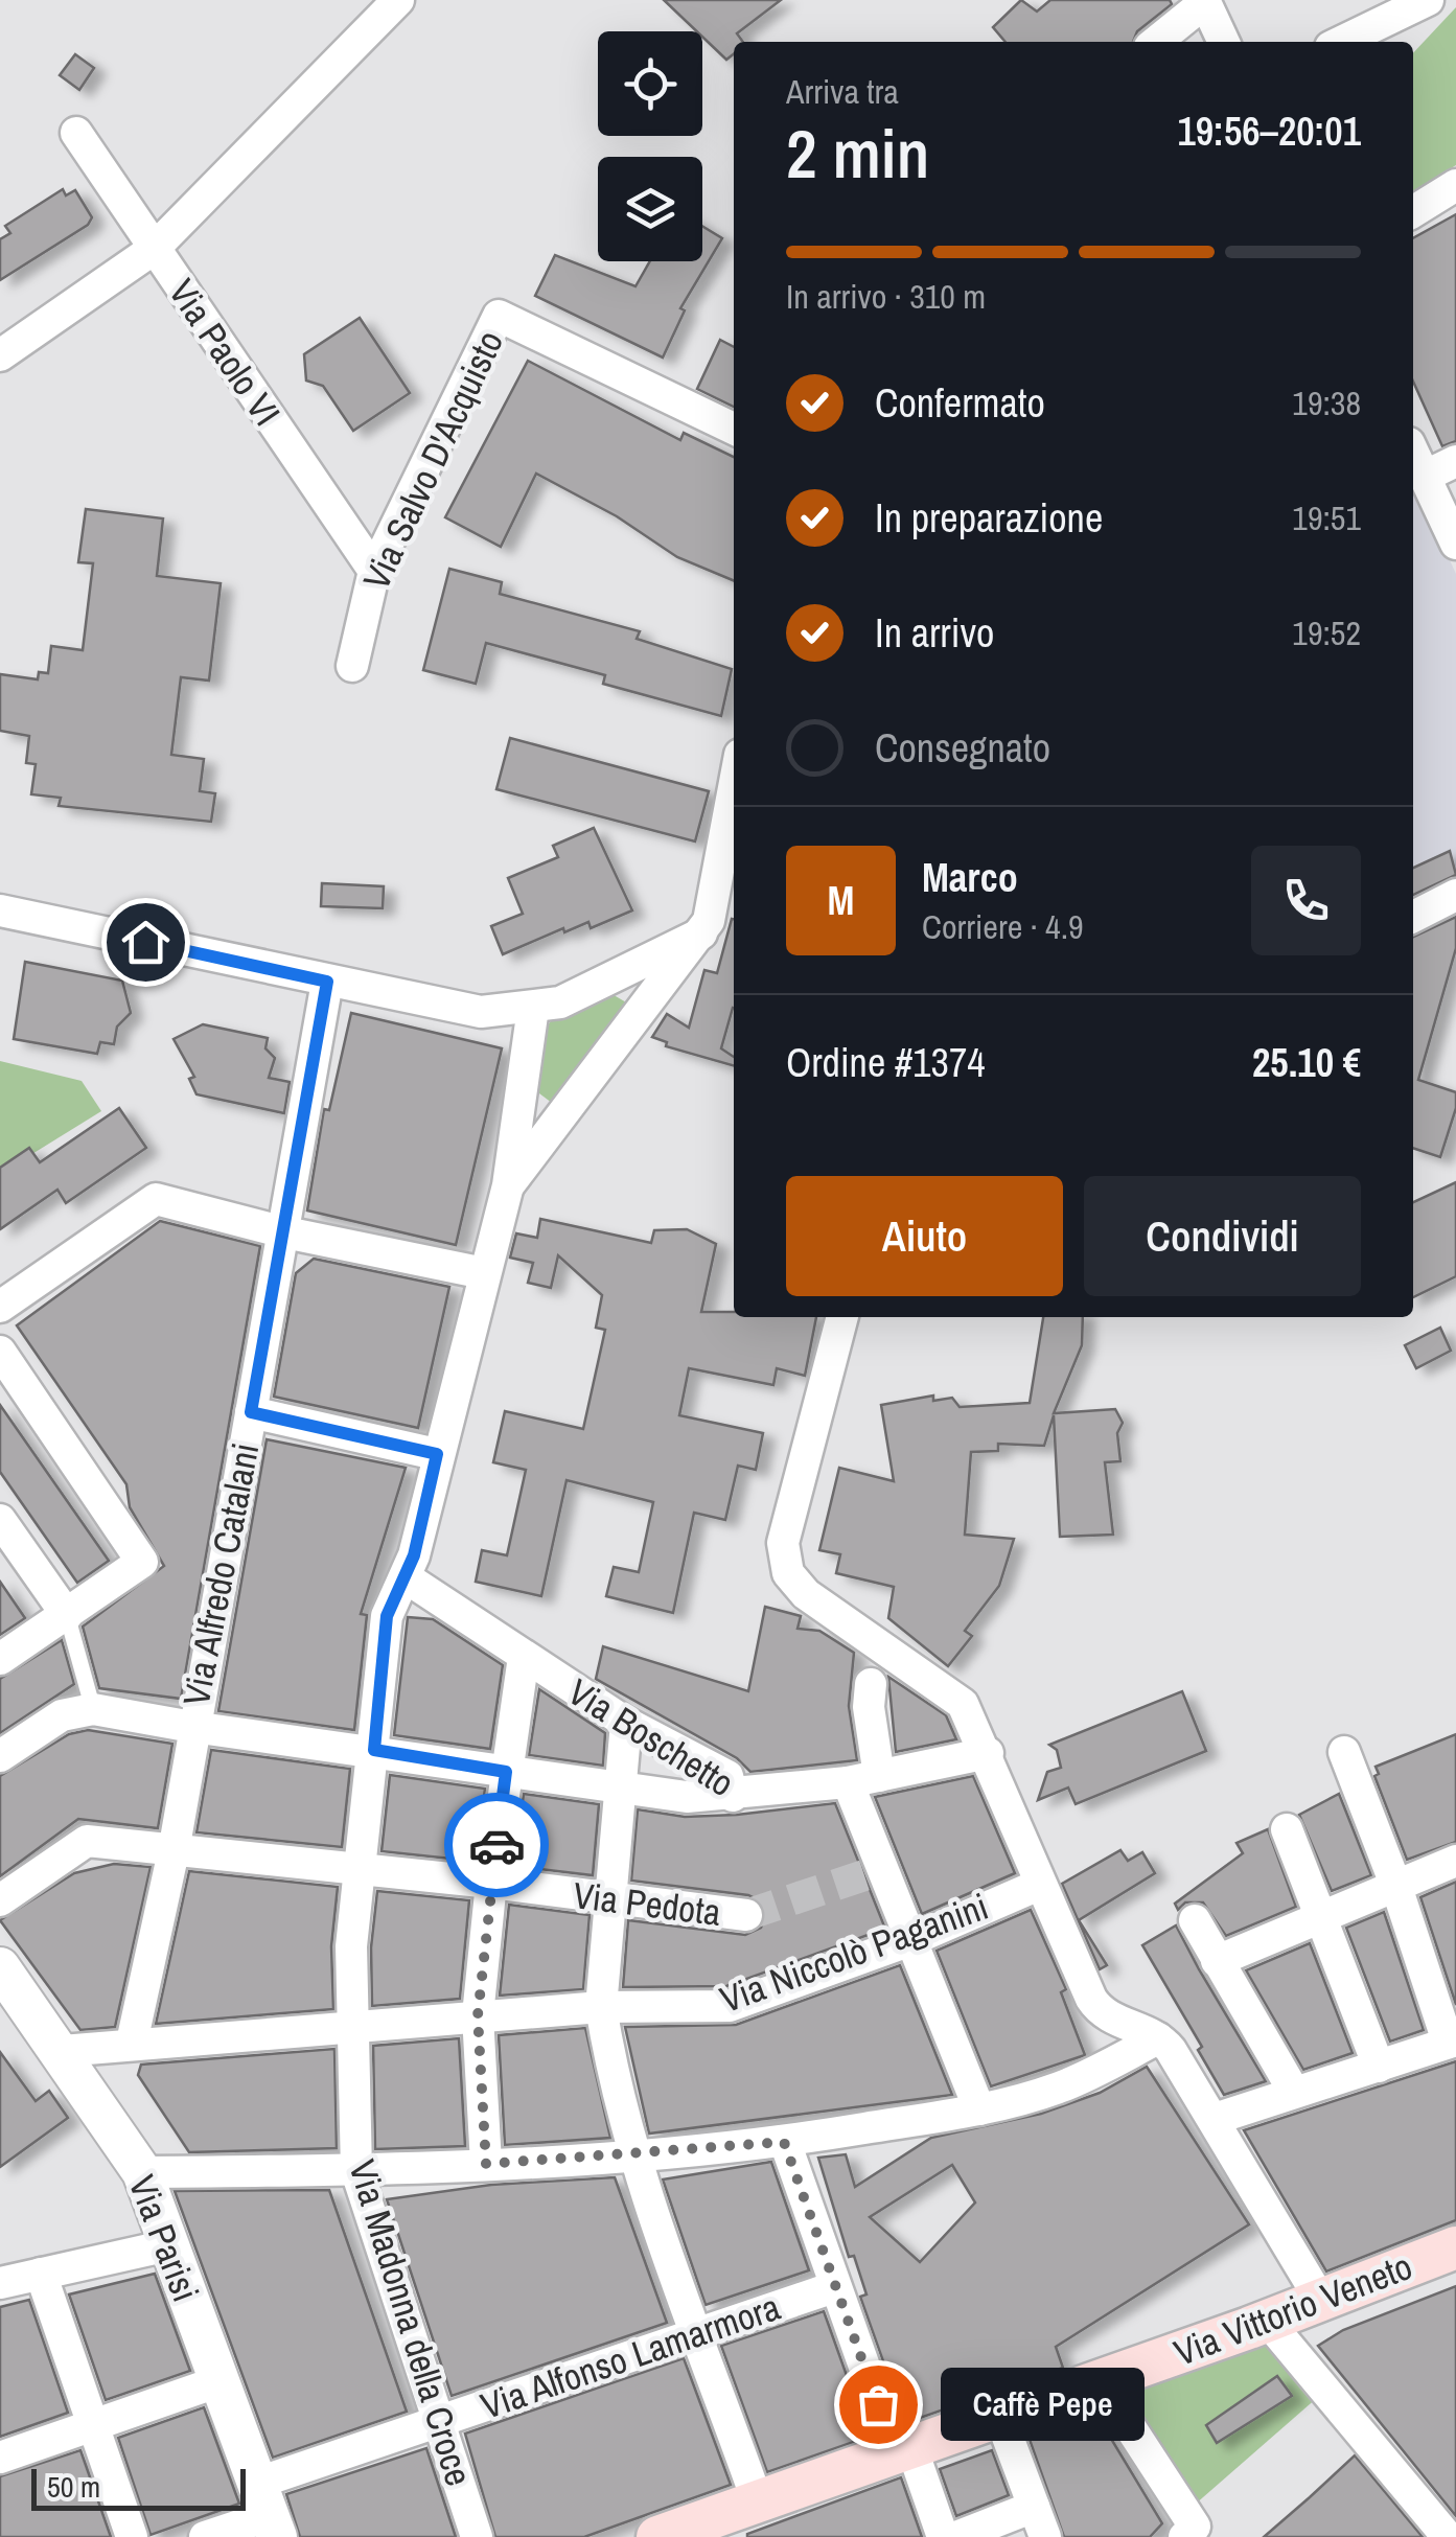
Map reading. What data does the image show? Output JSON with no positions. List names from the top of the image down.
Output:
{
  "streets": {
    "main road": ["Via Vittorio Veneto"],
    "street": [
      "Via Paolo VI",
      "Via Salvo D'Acquisto",
      "Via Alfredo Catalani",
      "Via Boschetto",
      "Via Pedota",
      "Via Niccolò Paganini",
      "Via Parisi",
      "Via Madonna della Croce",
      "Via Alfonso Lamarmora"
    ]
  },
  "crossings": [
    ["Via Paolo VI", "Via Salvo D'Acquisto"],
    ["Via Alfredo Catalani", "Via Pedota"],
    ["Via Alfredo Catalani", "Via Niccolò Paganini"],
    ["Via Boschetto", "Via Madonna della Croce"],
    ["Via Pedota", "Via Madonna della Croce"],
    ["Via Niccolò Paganini", "Via Parisi"],
    ["Via Niccolò Paganini", "Via Madonna della Croce"],
    ["Via Parisi", "Via Alfonso Lamarmora"],
    ["Via Madonna della Croce", "Via Alfonso Lamarmora"]
  ],
  "places": ["Caffè Pepe"],
  "scale_bar": "50 m",
  "page": {
    "heading": ["2 min", "Arriva tra", "19:56–20:01"],
    "panel": [
      "Marco",
      "Corriere · 4.9",
      "Ordine #1374",
      "25.10 €"
    ],
    "bar": "In arrivo · 310 m",
    "list": [
      ["Confermato", "19:38"],
      ["In preparazione", "19:51"],
      ["In arrivo", "19:52"],
      "Consegnato"
    ],
    "round": "M",
    "buttons": ["Aiuto", "Condividi"],
    "bubble": "Caffè Pepe",
    "scale": "50 m"
  }
}
